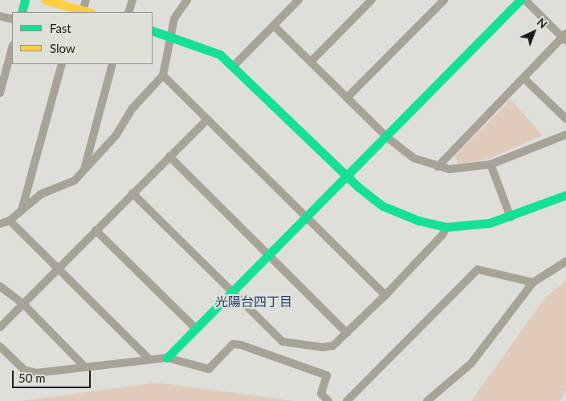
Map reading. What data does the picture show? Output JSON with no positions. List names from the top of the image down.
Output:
{
  "districts": ["光陽台四丁目"],
  "legend": ["Fast", "Slow"],
  "scale_bar": "50 m",
  "north": "top right"
}
